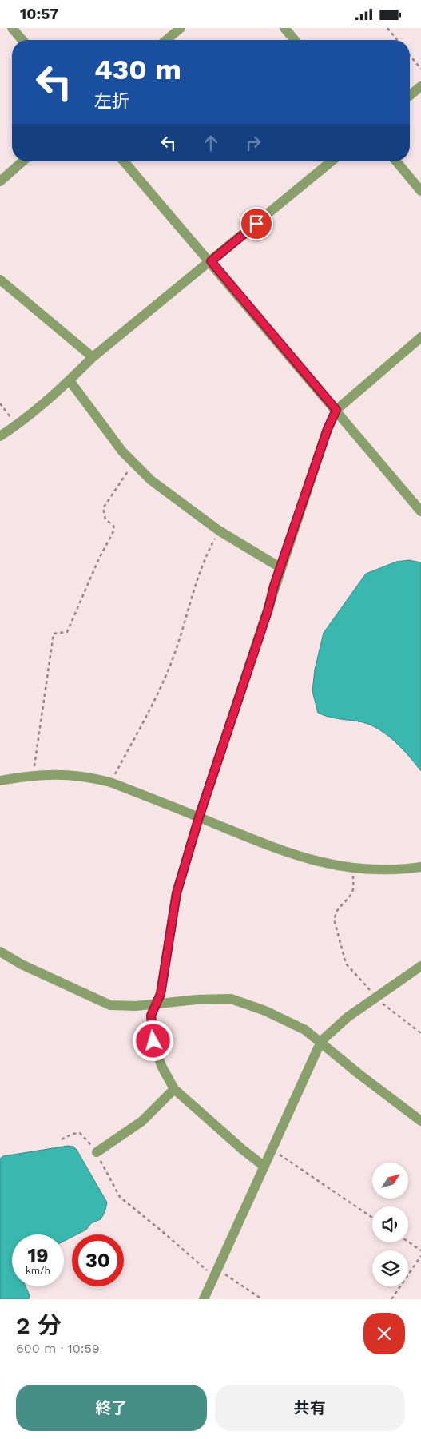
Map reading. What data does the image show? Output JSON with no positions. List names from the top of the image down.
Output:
{
  "north": "top right",
  "page": {
    "status": "10:57",
    "turn": ["430 m", "左折"],
    "speed": "19 km/h",
    "limit": "30",
    "heading": ["2 分", "600 m · 10:59"],
    "buttons": ["終了", "共有"]
  }
}
